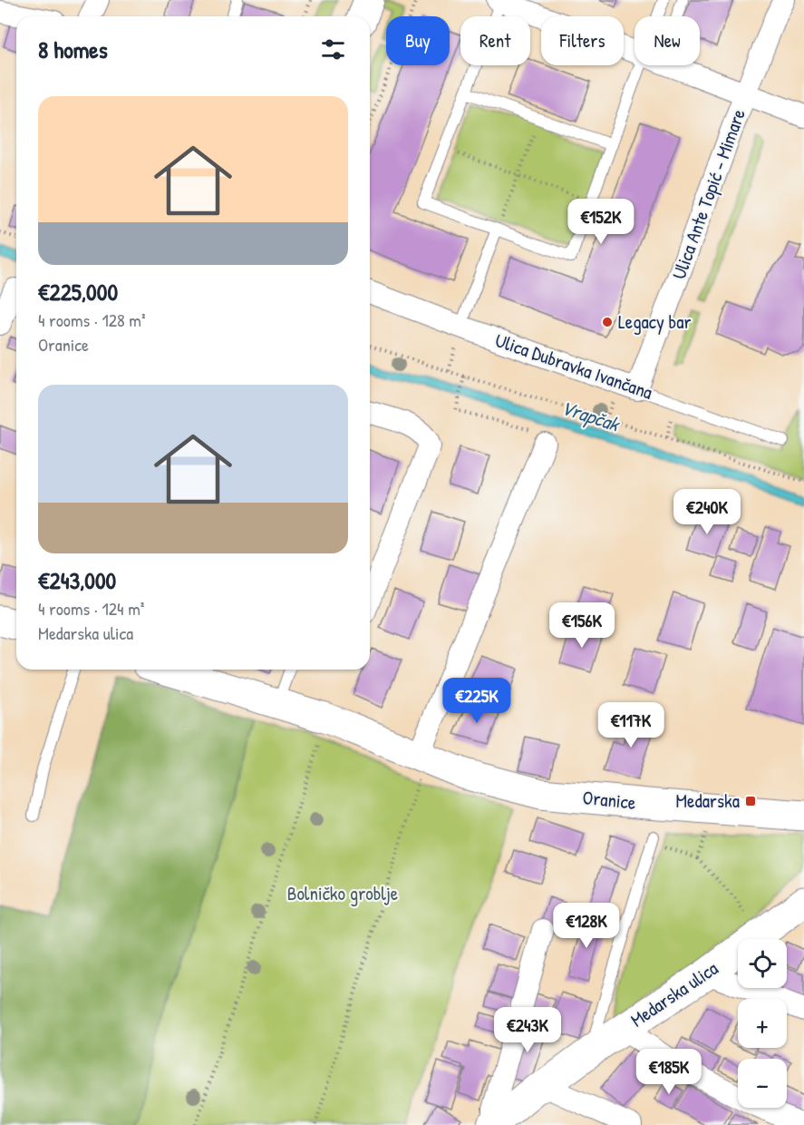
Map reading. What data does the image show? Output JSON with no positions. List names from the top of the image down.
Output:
{
  "streets": {
    "main road": ["Oranice", "Medarska ulica"],
    "street": ["Ulica Ante Topić - Mimare", "Ulica Dubravka Ivančana"]
  },
  "crossings": [
    ["Ulica Ante Topić - Mimare", "Ulica Dubravka Ivančana"]
  ],
  "water": ["Vrapčak"],
  "parks": ["Bolničko groblje"],
  "places": {
    "other": ["Legacy bar"],
    "transit": ["Medarska"]
  },
  "page": {
    "chip": [
      "Buy",
      "Rent",
      "Filters",
      "New"
    ],
    "heading": "8 homes",
    "list": [
      {
        "name": "€225,000",
        "note": "4 rooms · 128 m² · Oranice"
      },
      {
        "name": "€243,000",
        "note": "4 rooms · 124 m² · Medarska ulica"
      }
    ],
    "price": [
      "€152K",
      "€240K",
      "€156K",
      "€225K",
      "€117K",
      "€128K",
      "€243K",
      "€185K"
    ],
    "map_buttons": ["+", "−"]
  }
}
